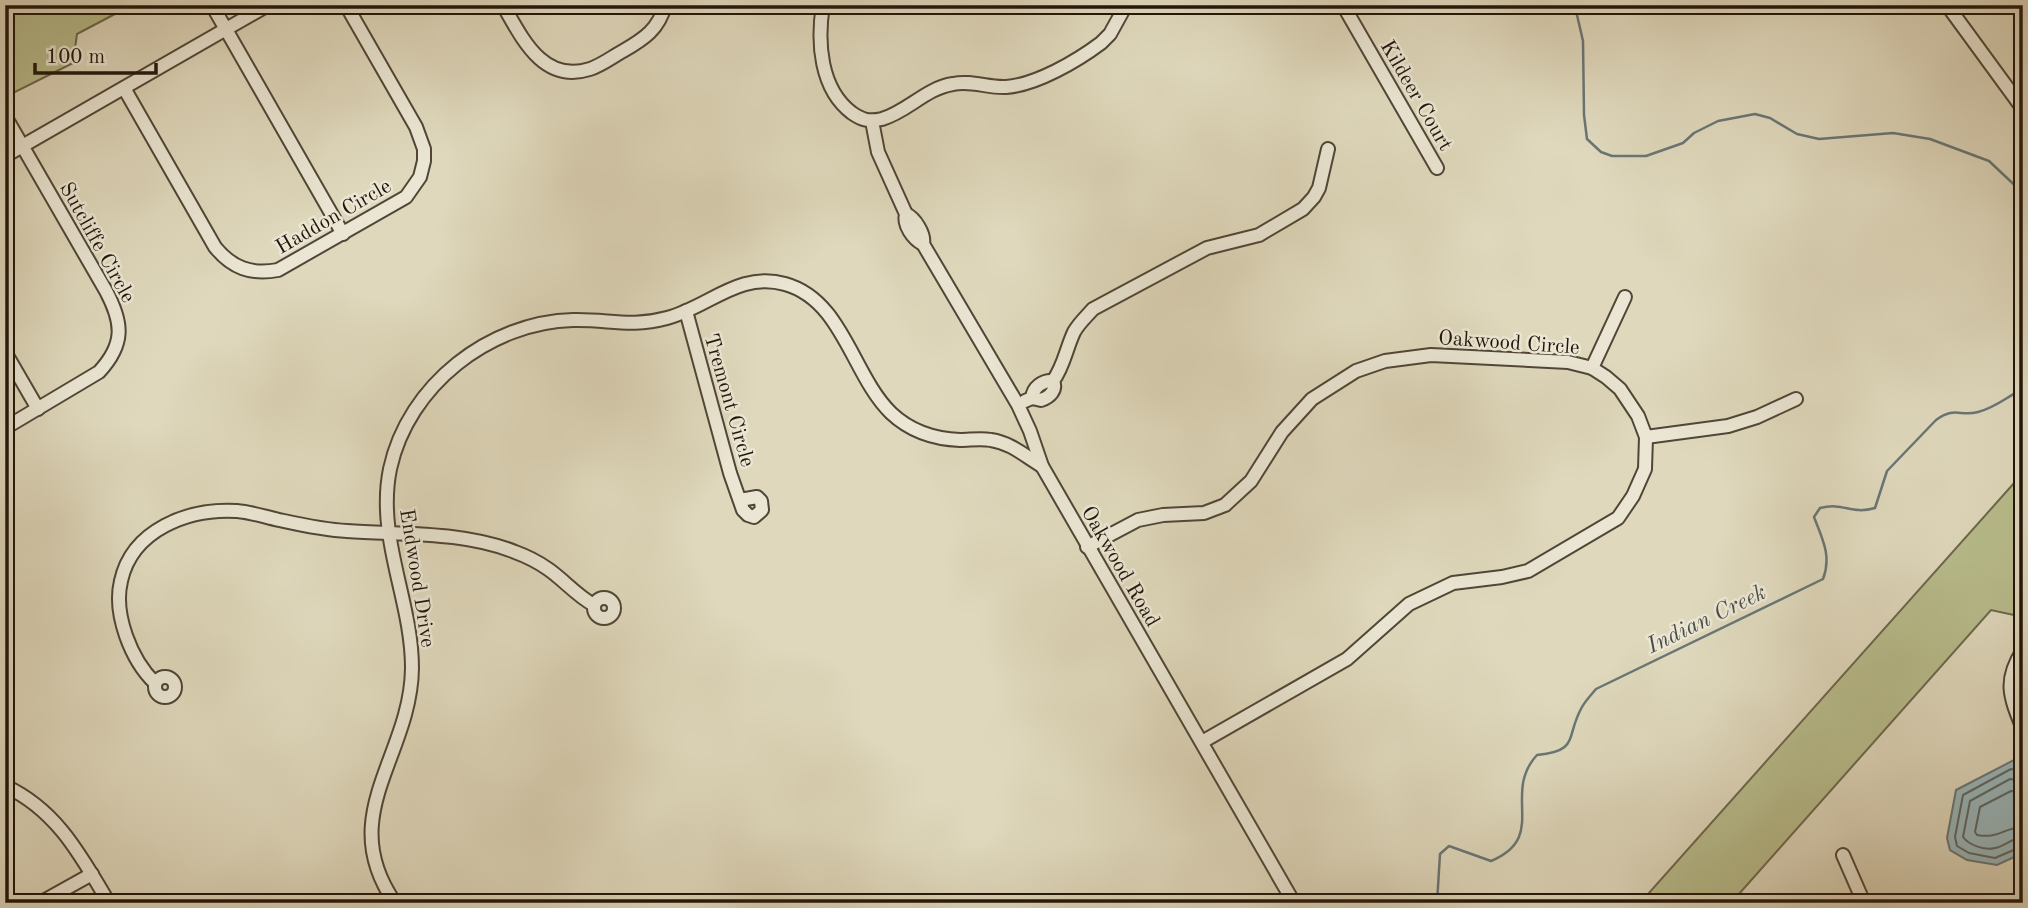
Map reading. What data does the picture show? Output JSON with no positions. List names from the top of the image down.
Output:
{
  "streets": {
    "street": [
      "Kildeer Court",
      "Haddon Circle",
      "Sutcliffe Circle",
      "Oakwood Circle",
      "Tremont Circle",
      "Oakwood Road",
      "Endwood Drive"
    ]
  },
  "crossings": [
    ["Oakwood Circle", "Oakwood Road"],
    ["Tremont Circle", "Endwood Drive"],
    ["Oakwood Road", "Endwood Drive"]
  ],
  "water": ["Indian Creek"],
  "scale_bar": "100 m"
}
